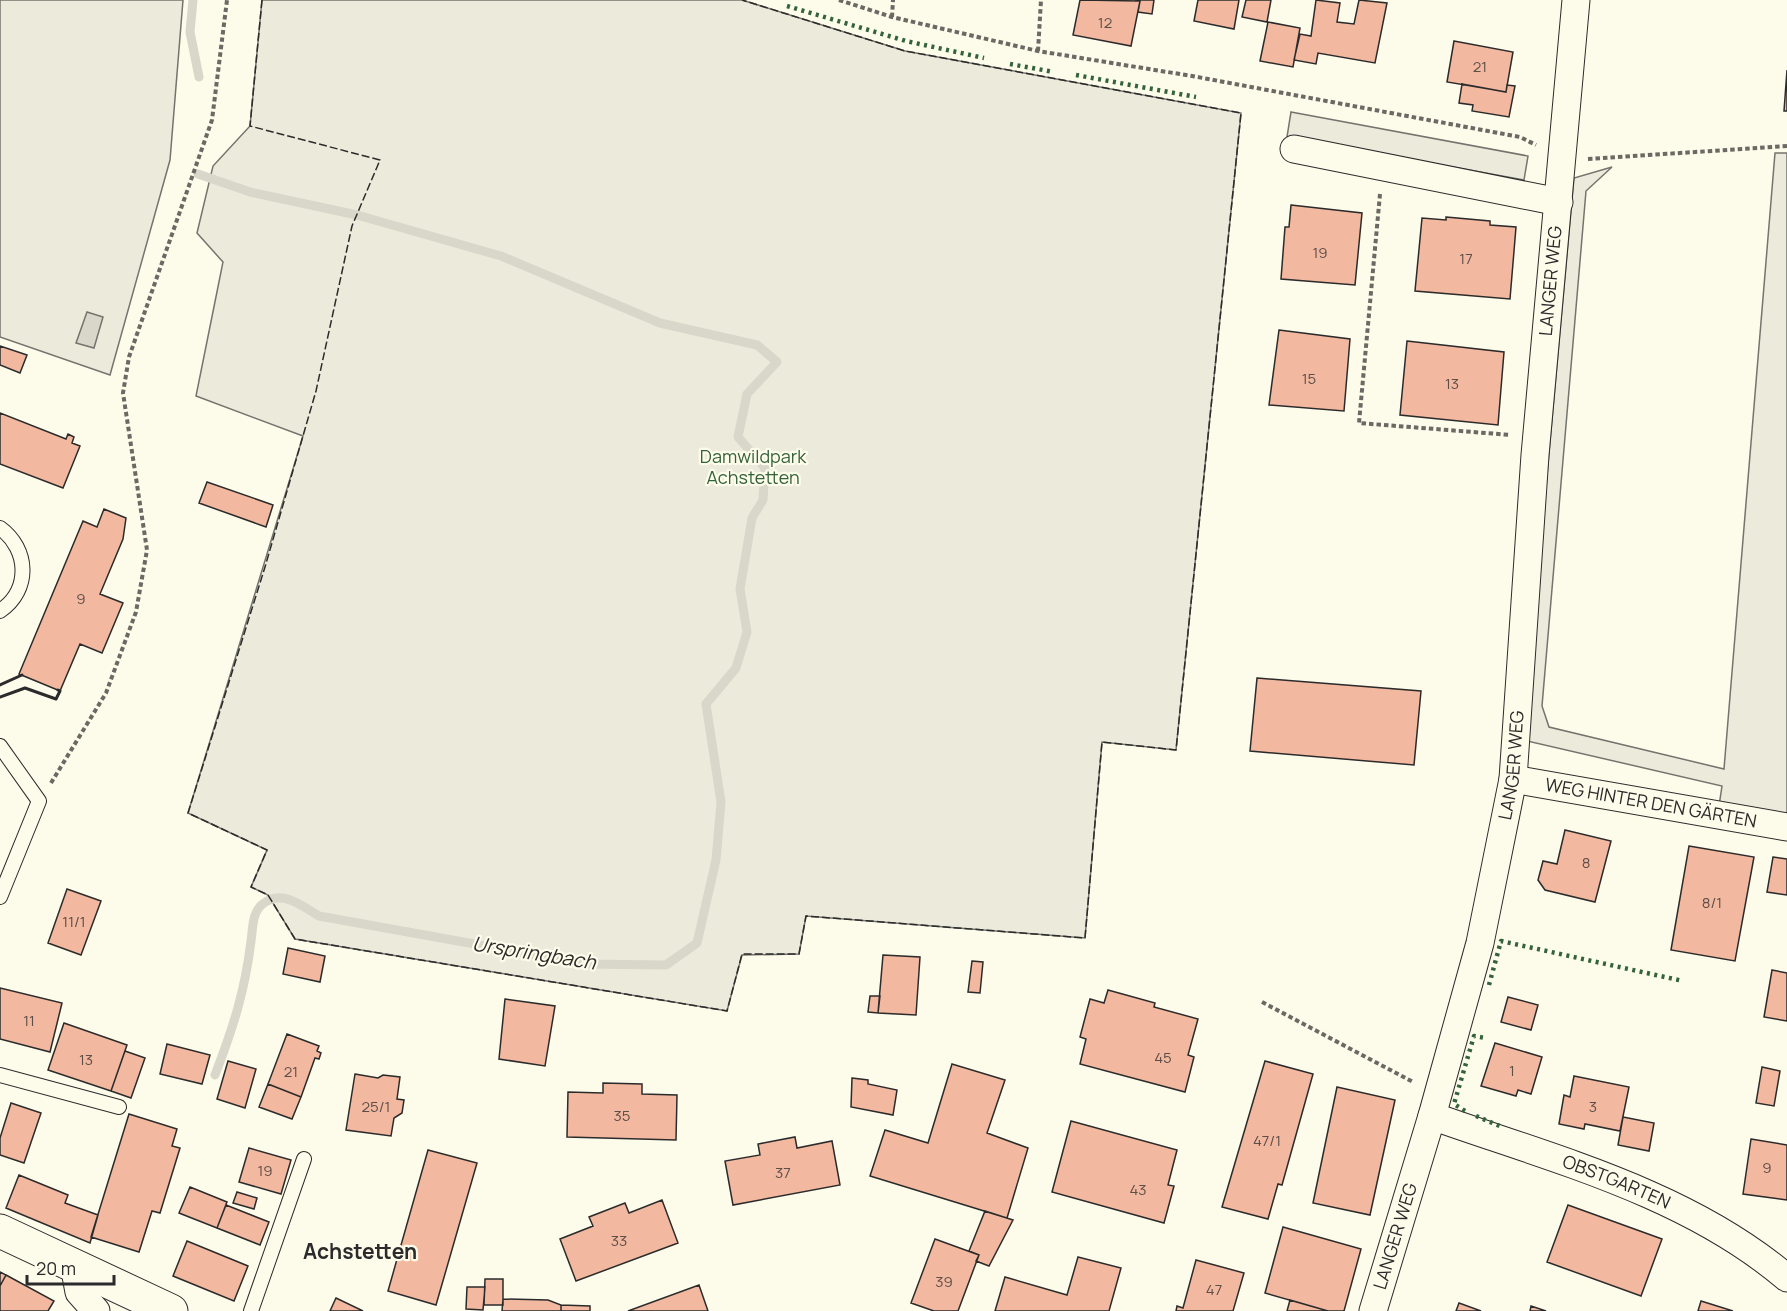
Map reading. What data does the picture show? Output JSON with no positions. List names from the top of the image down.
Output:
{
  "streets": {
    "street": ["LANGER WEG", "WEG HINTER DEN GÄRTEN", "OBSTGARTEN"]
  },
  "crossings": [
    ["LANGER WEG", "WEG HINTER DEN GÄRTEN"],
    ["LANGER WEG", "OBSTGARTEN"]
  ],
  "districts": ["Achstetten"],
  "water": ["Urspringbach"],
  "parks": ["Damwildpark Achstetten"],
  "house_numbers": [
    "12",
    "21",
    "19",
    "17",
    "15",
    "13",
    "9",
    "8",
    "8/1",
    "11/1",
    "11",
    "45",
    "13",
    "1",
    "21",
    "25/1",
    "3",
    "35",
    "47/1",
    "9",
    "19",
    "37",
    "43",
    "33",
    "39",
    "47"
  ],
  "scale_bar": "20 m"
}
